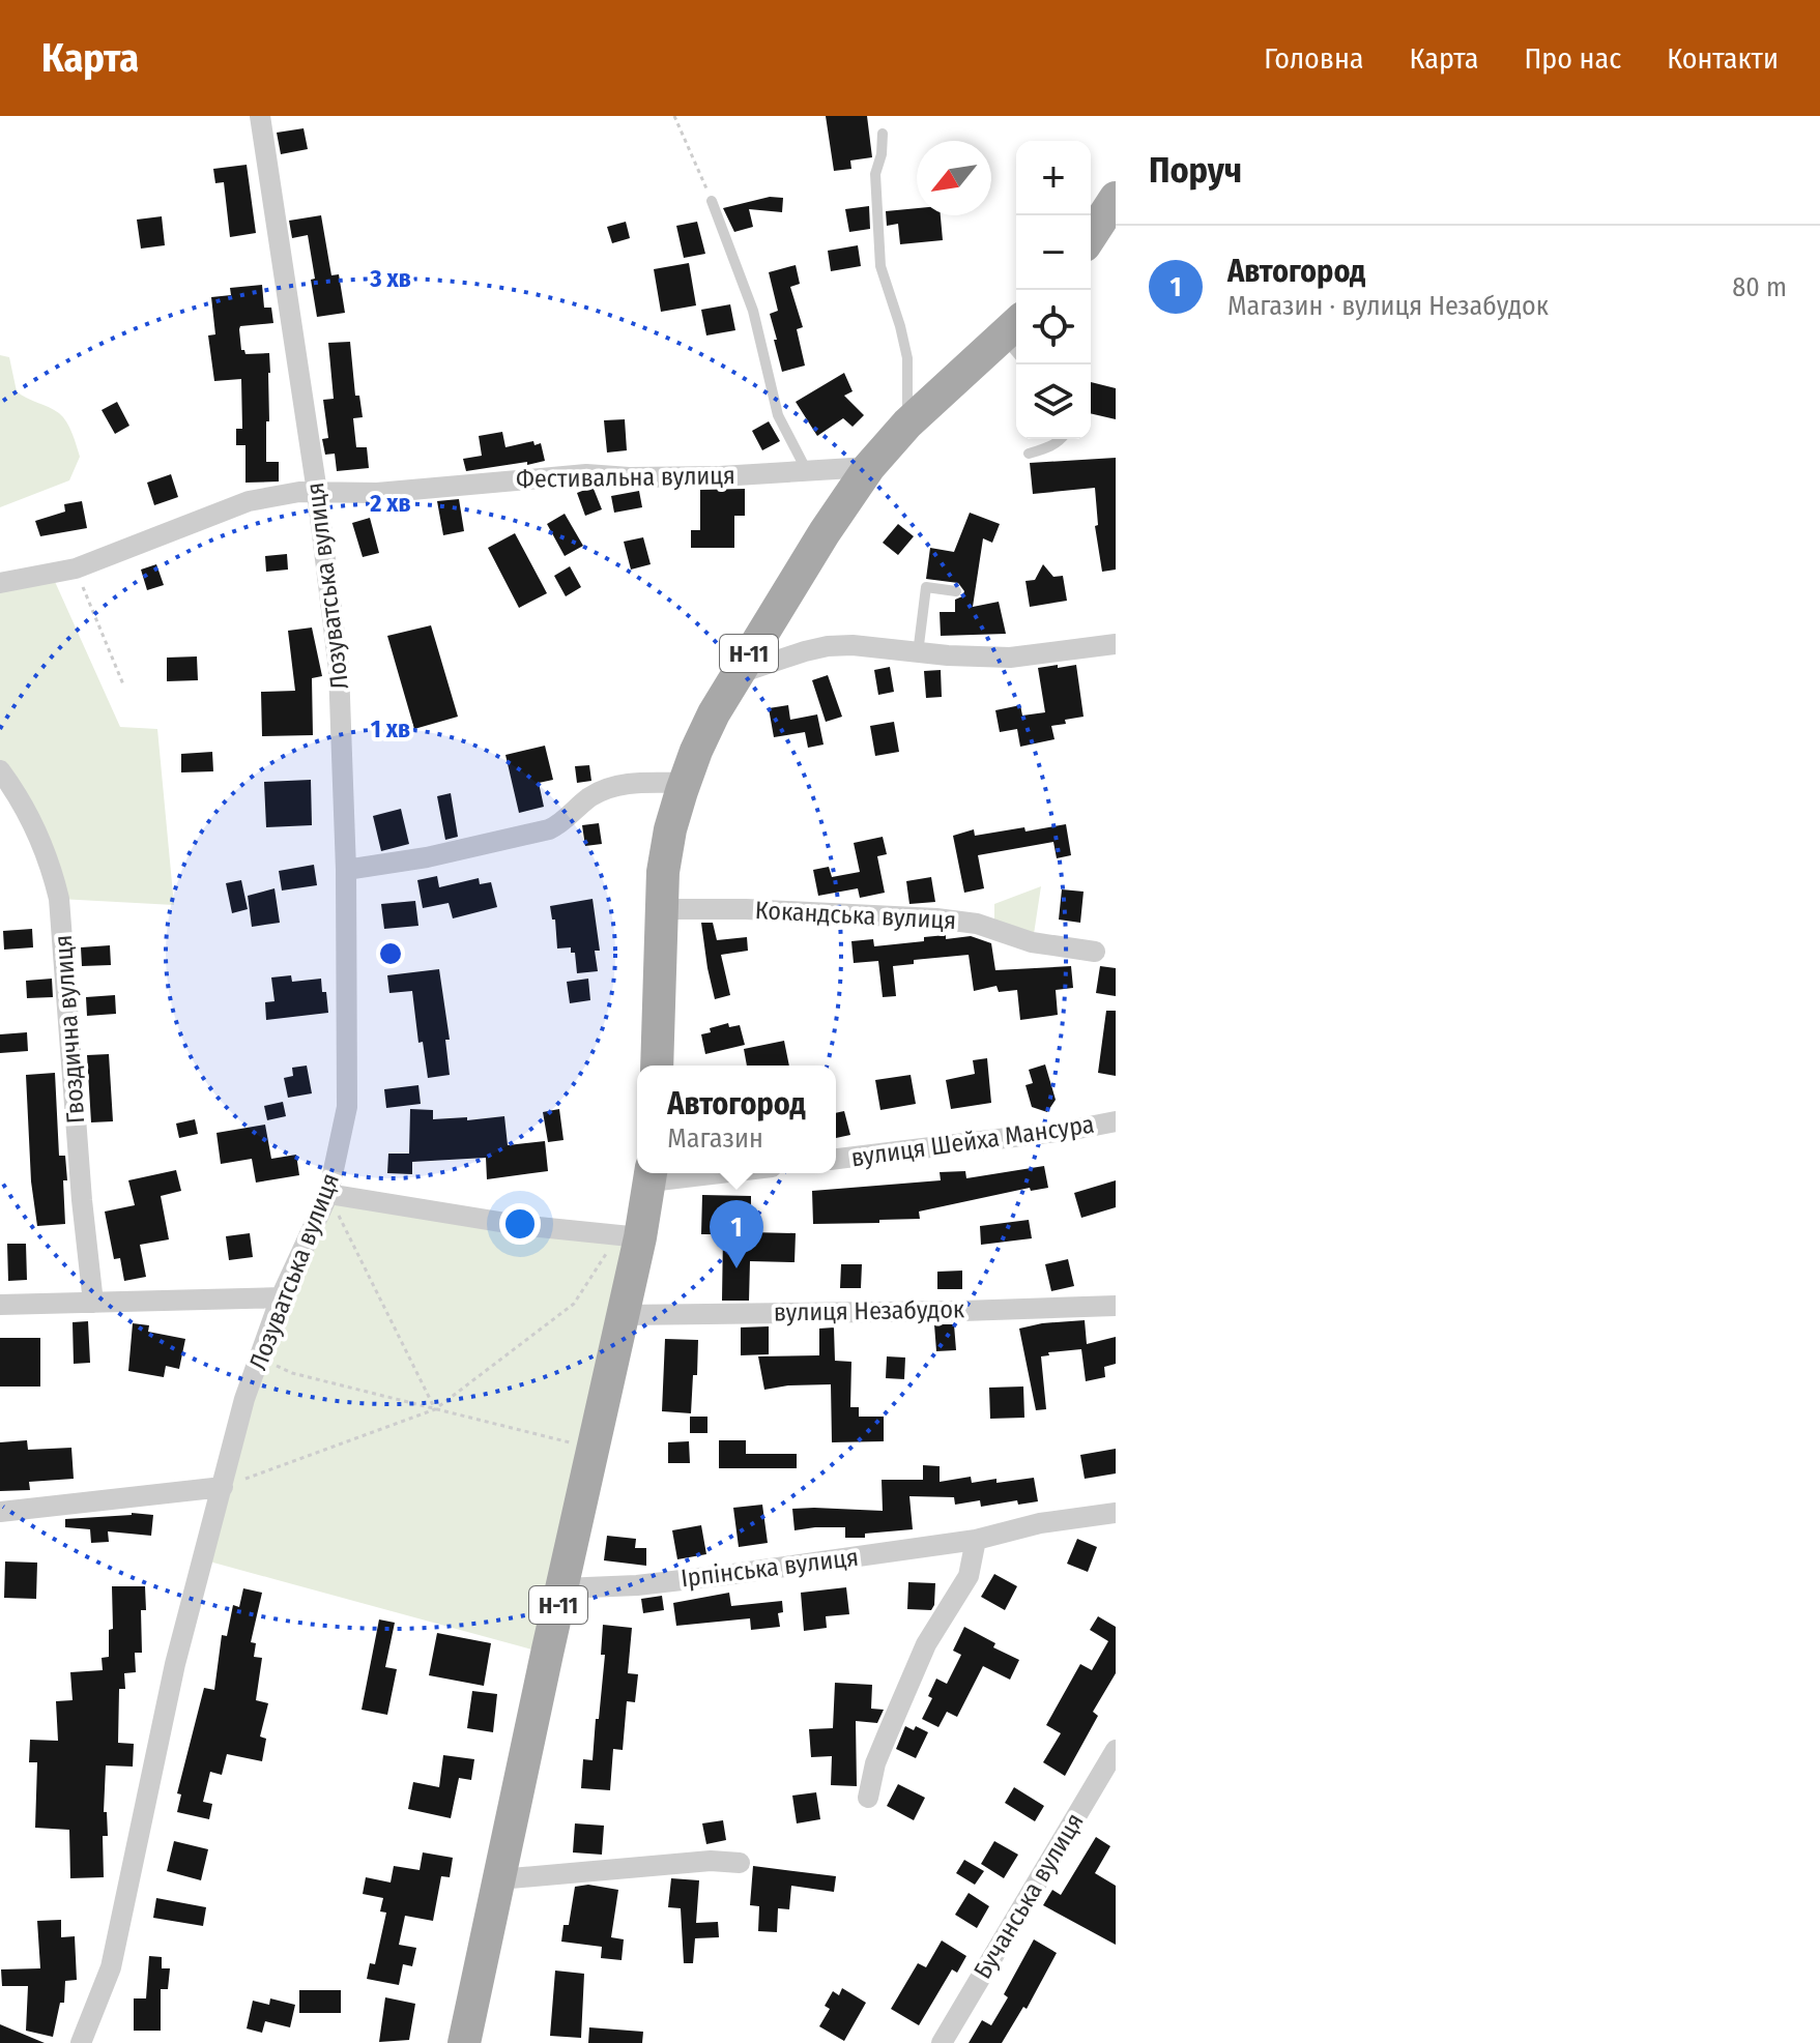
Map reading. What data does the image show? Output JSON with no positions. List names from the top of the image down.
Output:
{
  "streets": {
    "main road": ["Н-11"],
    "street": [
      "Фестивальна вулиця",
      "Лозуватська вулиця",
      "Кокандська вулиця",
      "Гвоздична вулиця",
      "вулиця Шейха Мансура",
      "вулиця Незабудок",
      "Ірпінська вулиця",
      "Бучанська вулиця"
    ]
  },
  "crossings": [
    ["Фестивальна вулиця", "Лозуватська вулиця"],
    ["Фестивальна вулиця", "Н-11"],
    ["Н-11", "Кокандська вулиця"],
    ["Н-11", "вулиця Незабудок"],
    ["Н-11", "Ірпінська вулиця"]
  ],
  "north": "bottom left",
  "page": {
    "header": "Карта",
    "nav": [
      "Головна",
      "Карта",
      "Про нас",
      "Контакти"
    ],
    "heading": "Поруч",
    "map_buttons": ["+", "−"],
    "list": [
      {
        "mark": "1",
        "name": "Автогород",
        "note": "Магазин · вулиця Незабудок",
        "value": "80 m"
      }
    ],
    "popup": ["Автогород", "Магазин"],
    "pins": "1"
  },
  "rings": ["3 хв", "2 хв", "1 хв"]
}
